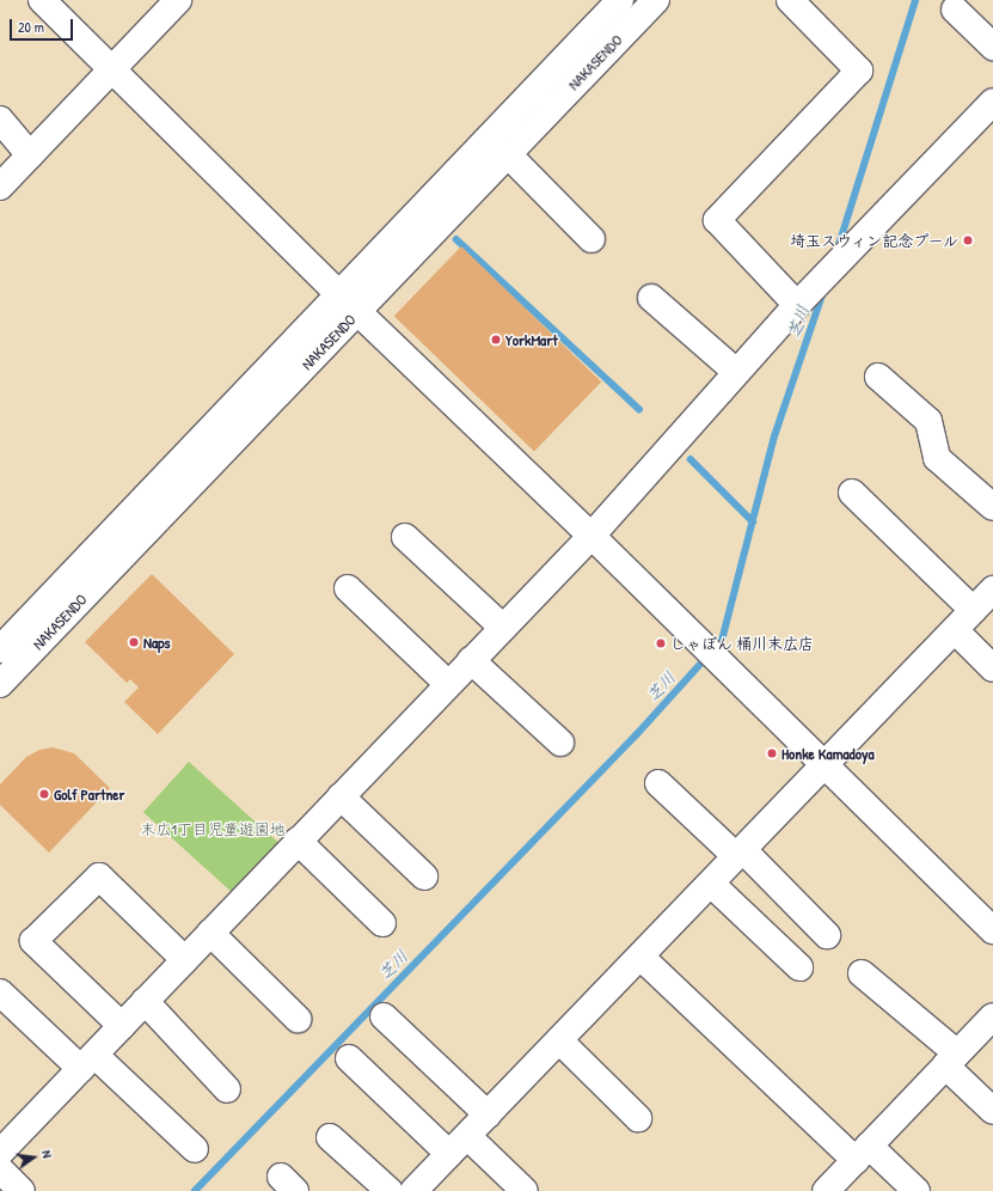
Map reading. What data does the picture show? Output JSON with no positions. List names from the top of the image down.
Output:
{
  "streets": {
    "main road": ["NAKASENDO"]
  },
  "water": ["芝川"],
  "parks": ["末広1丁目児童遊園地"],
  "places": [
    "埼玉スウィン記念プール",
    "YorkMart",
    "Naps",
    "しゃぼん 桶川末広店",
    "Honke Kamadoya",
    "Golf Partner"
  ],
  "scale_bar": "20 m",
  "north": "right"
}
